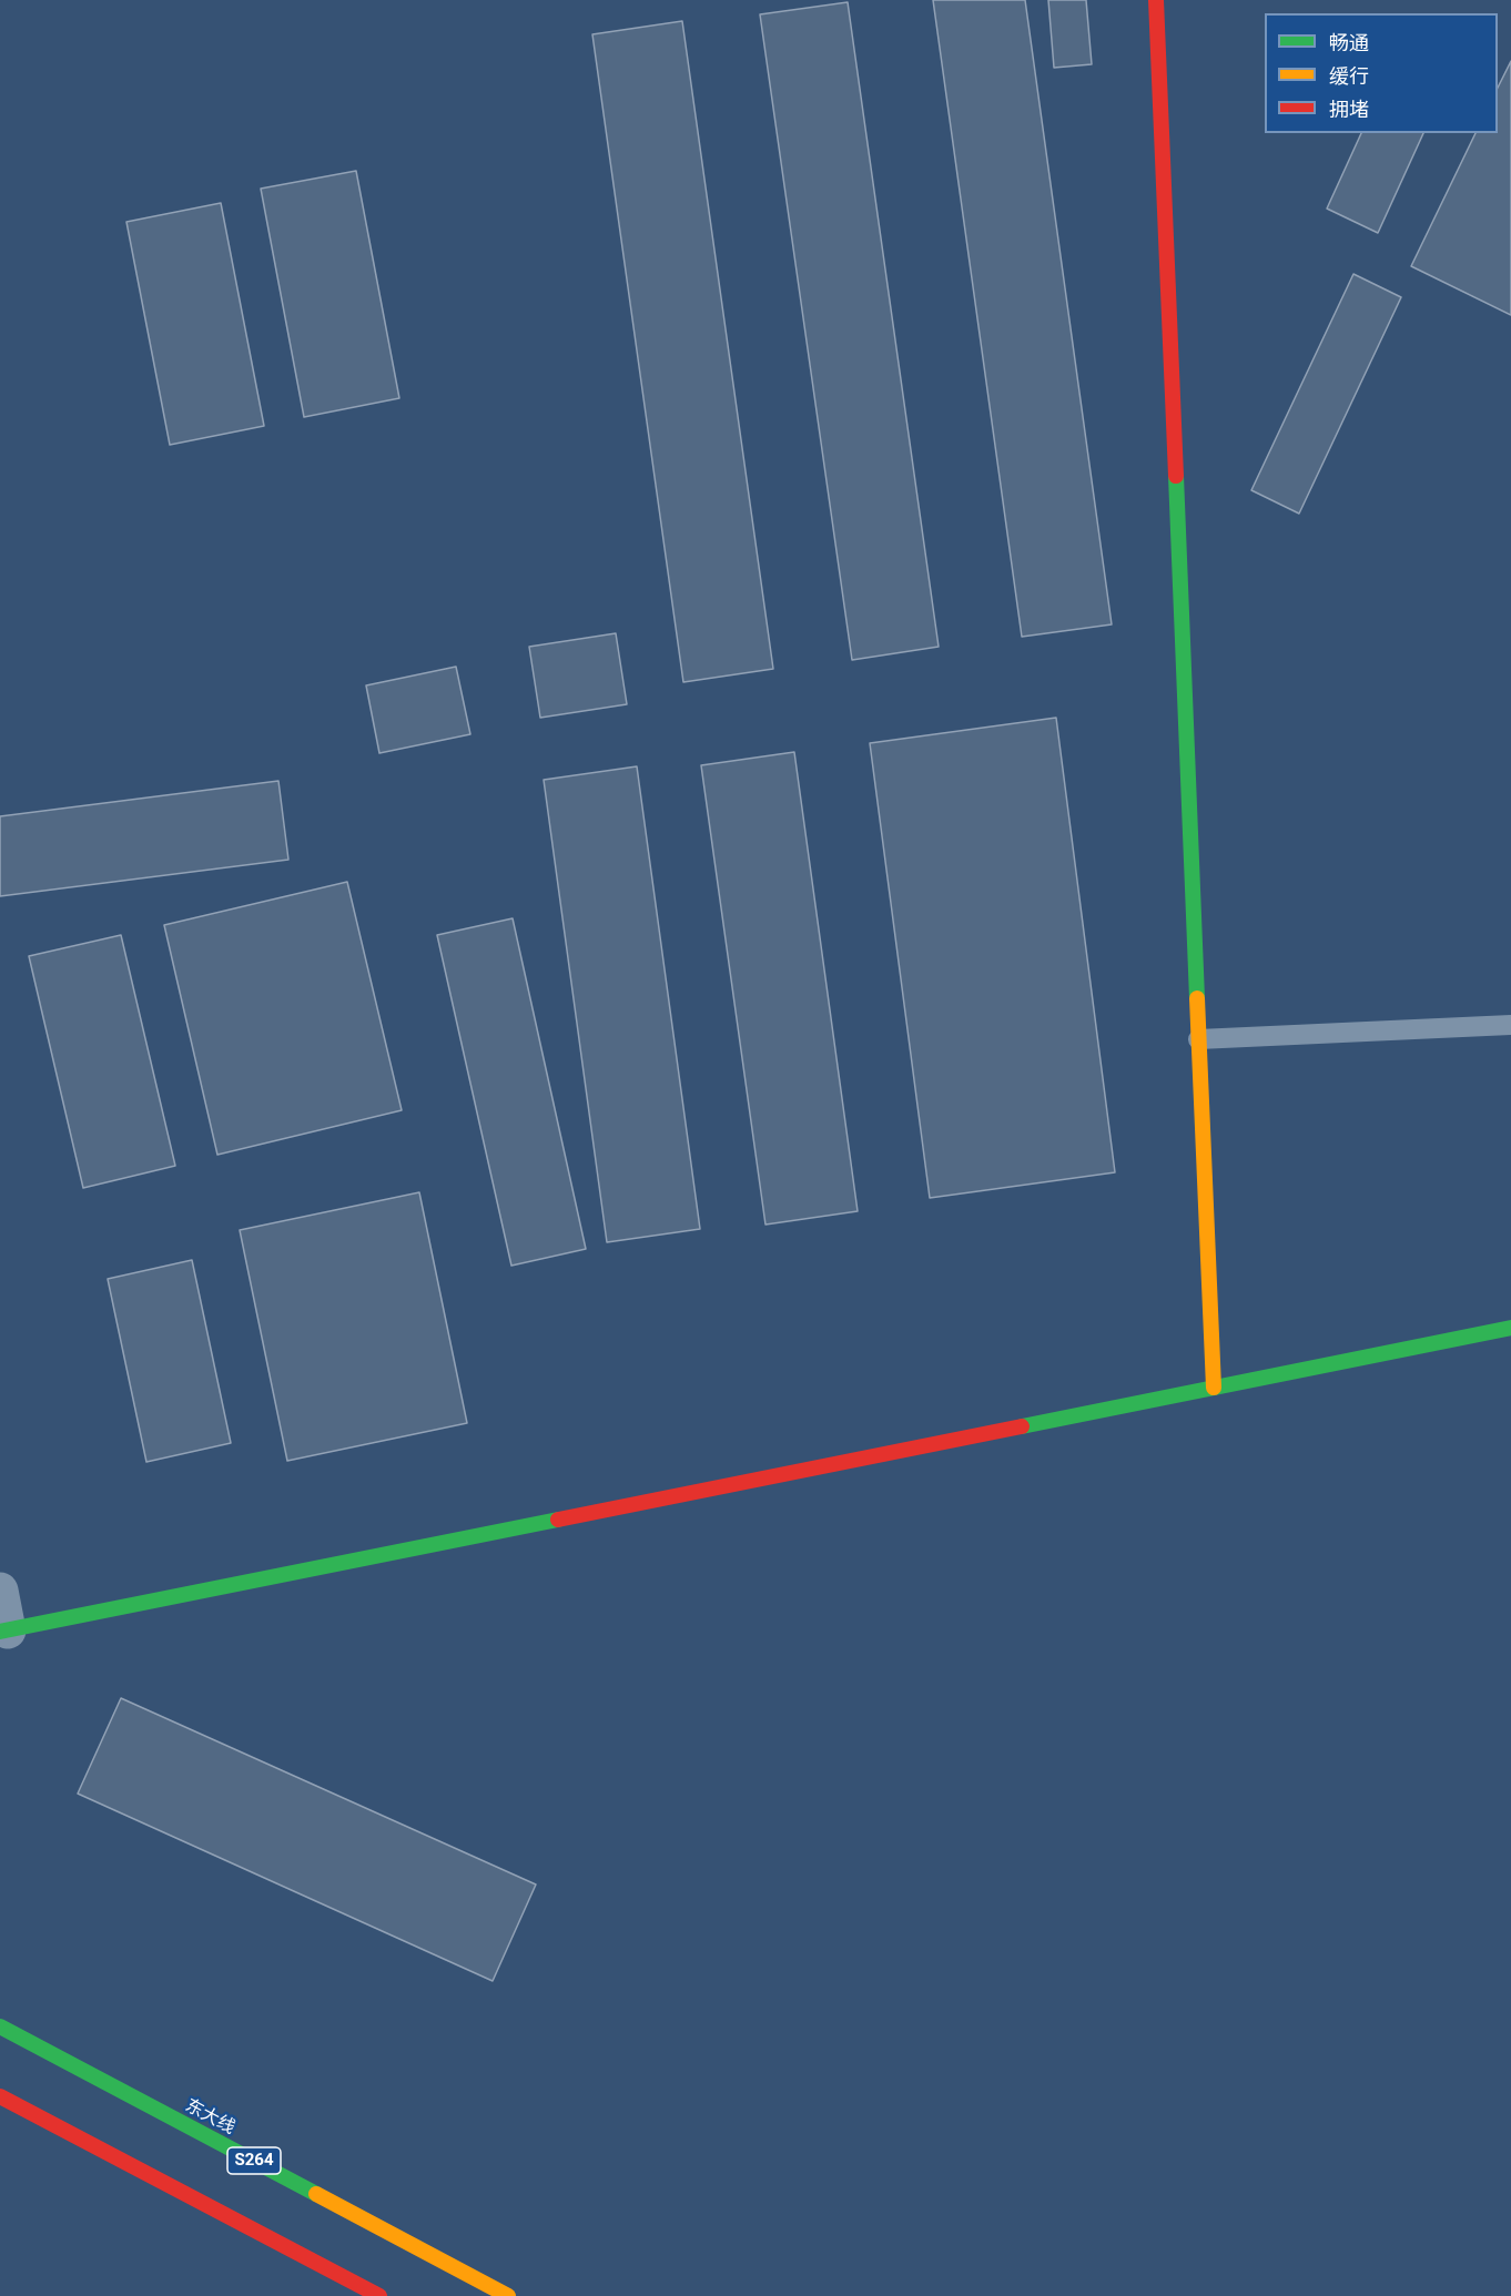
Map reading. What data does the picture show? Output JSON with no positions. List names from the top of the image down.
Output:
{
  "streets": {
    "street": ["东大线", "S264"]
  },
  "legend": ["畅通", "缓行", "拥堵"]
}
